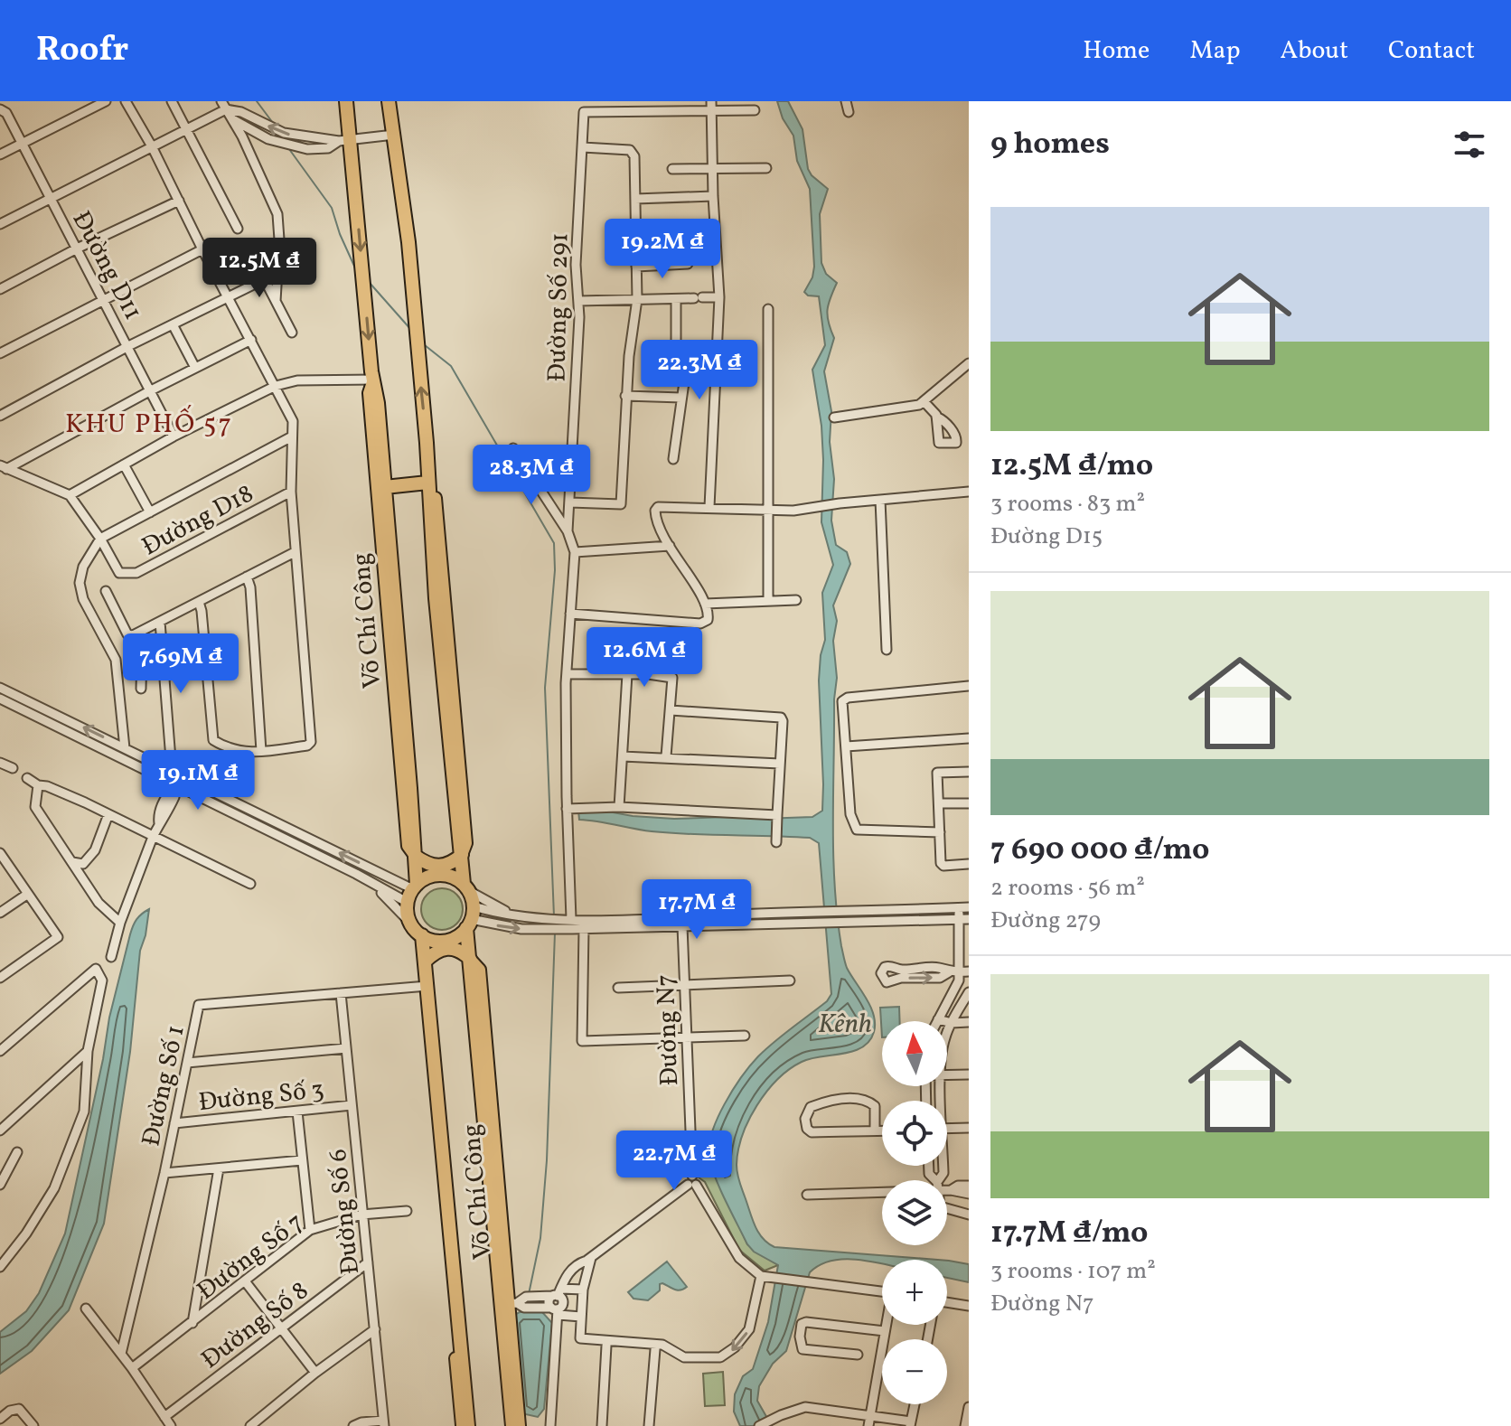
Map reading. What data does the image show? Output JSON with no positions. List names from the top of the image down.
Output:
{
  "streets": {
    "highway": ["Võ Chí Công"],
    "street": [
      "Đường D11",
      "Đường Số 291",
      "Đường D18",
      "Đường N7",
      "Đường Số 1",
      "Đường Số 3",
      "Đường Số 6",
      "Đường Số 7",
      "Đường Số 8"
    ]
  },
  "crossings": [
    ["Võ Chí Công", "Đường Số 1"],
    ["Đường Số 1", "Đường Số 3"],
    ["Đường Số 1", "Đường Số 6"],
    ["Đường Số 3", "Đường Số 6"],
    ["Đường Số 6", "Đường Số 7"],
    ["Đường Số 6", "Đường Số 8"]
  ],
  "districts": ["KHU PHỐ 57"],
  "water": ["Kênh"],
  "north": "top",
  "page": {
    "header": "Roofr",
    "nav": [
      "Home",
      "Map",
      "About",
      "Contact"
    ],
    "heading": "9 homes",
    "list": [
      {
        "name": "12.5M ₫/mo",
        "note": "3 rooms · 83 m² · Đường D15"
      },
      {
        "name": "7 690 000 ₫/mo",
        "note": "2 rooms · 56 m² · Đường 279"
      },
      {
        "name": "17.7M ₫/mo",
        "note": "3 rooms · 107 m² · Đường N7"
      }
    ],
    "price": [
      "19.2M ₫",
      "12.5M ₫",
      "22.3M ₫",
      "28.3M ₫",
      "12.6M ₫",
      "7.69M ₫",
      "19.1M ₫",
      "17.7M ₫",
      "22.7M ₫"
    ],
    "map_buttons": ["+", "−"]
  }
}
